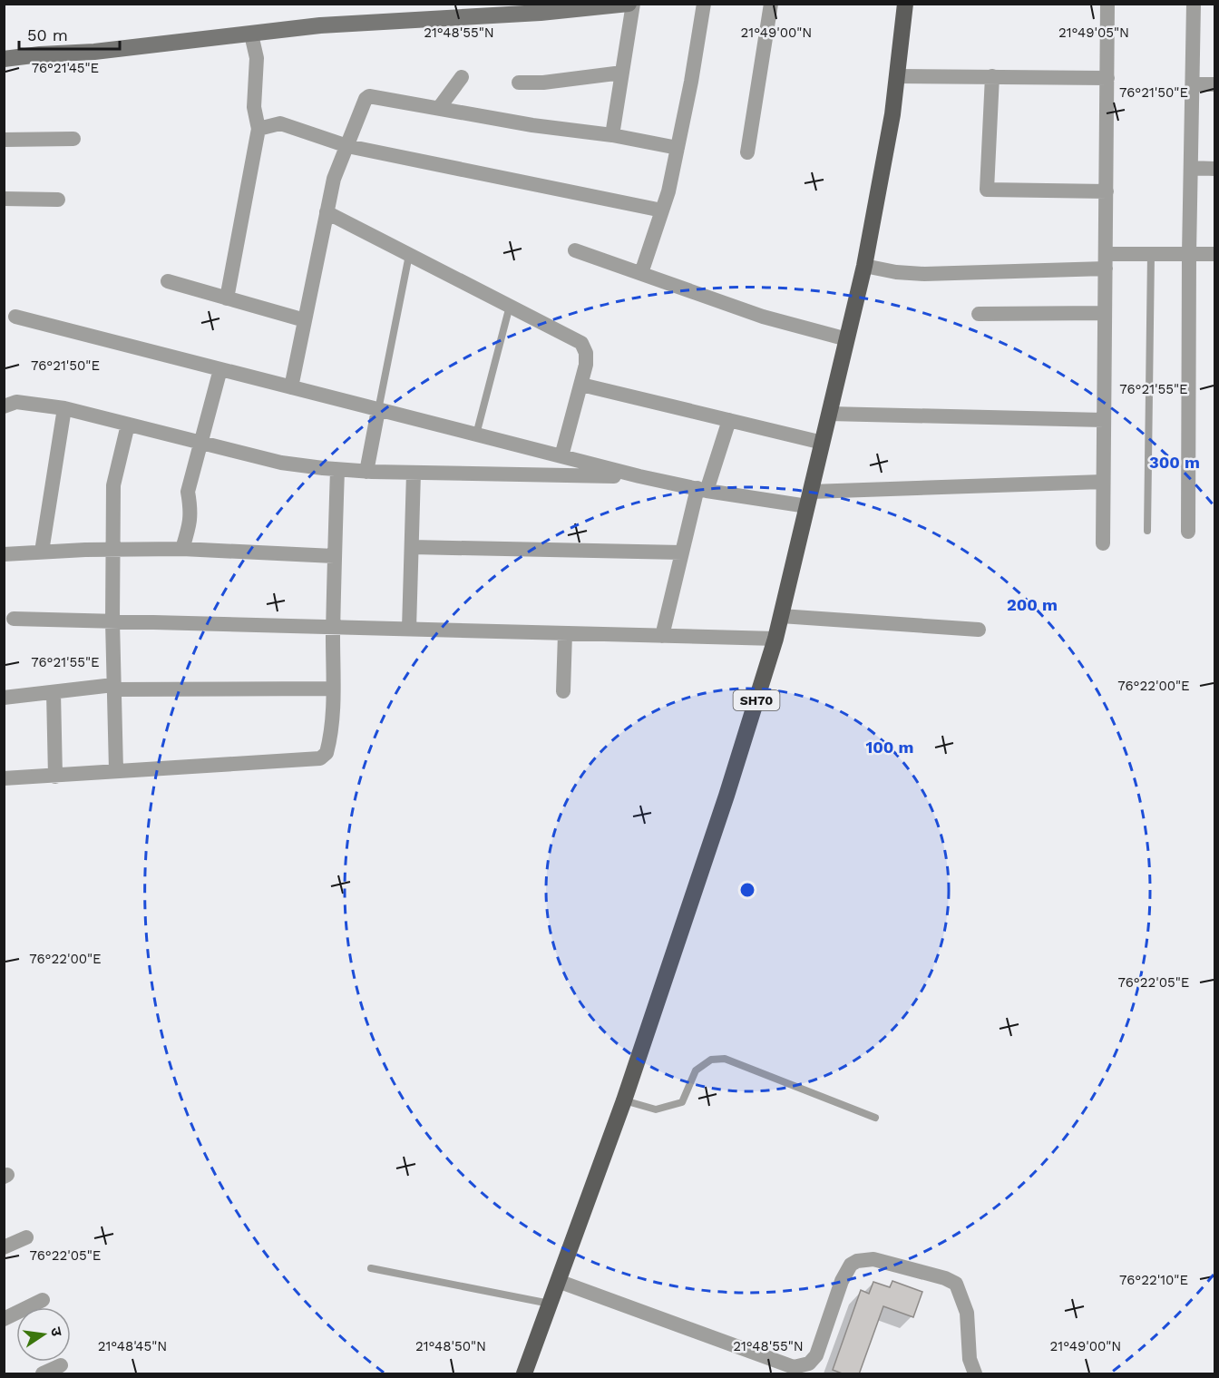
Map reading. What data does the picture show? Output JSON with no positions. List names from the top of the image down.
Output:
{
  "streets": {
    "main road": ["SH70"]
  },
  "scale_bar": "50 m",
  "north": "right",
  "coordinates": [
    "21°48'55\"N",
    "21°49'00\"N",
    "21°49'05\"N",
    "76°21'45\"E",
    "76°21'50\"E",
    "76°21'55\"E",
    "76°22'00\"E",
    "76°22'05\"E",
    "76°22'10\"E",
    "21°48'45\"N",
    "21°48'50\"N"
  ],
  "rings": ["300 m", "200 m", "100 m"]
}
